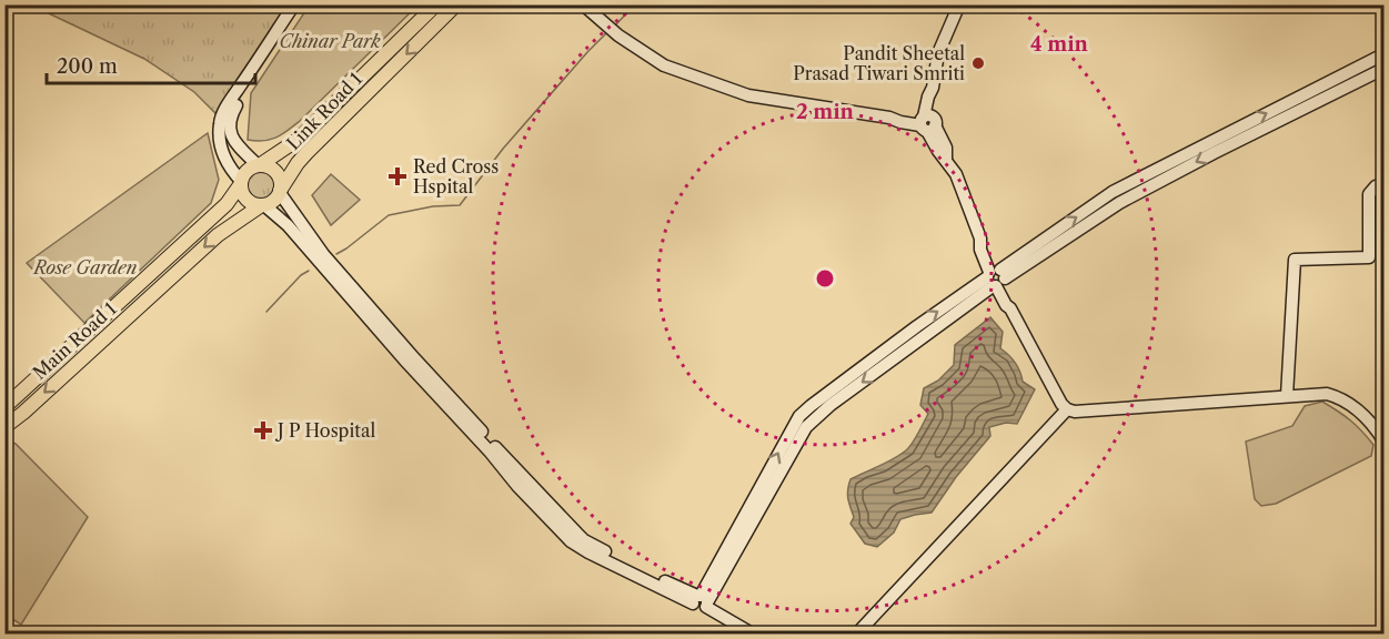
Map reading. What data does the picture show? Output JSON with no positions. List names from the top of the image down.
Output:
{
  "streets": {
    "main road": ["Link Road 1", "Main Road 1"]
  },
  "crossings": [
    ["Link Road 1", "Main Road 1"]
  ],
  "parks": ["Chinar Park", "Rose Garden"],
  "places": {
    "other": ["Pandit Sheetal Prasad Tiwari Smriti"],
    "health": ["Red Cross Hspital", "J P Hospital"]
  },
  "scale_bar": "200 m",
  "rings": ["4 min", "2 min"]
}
